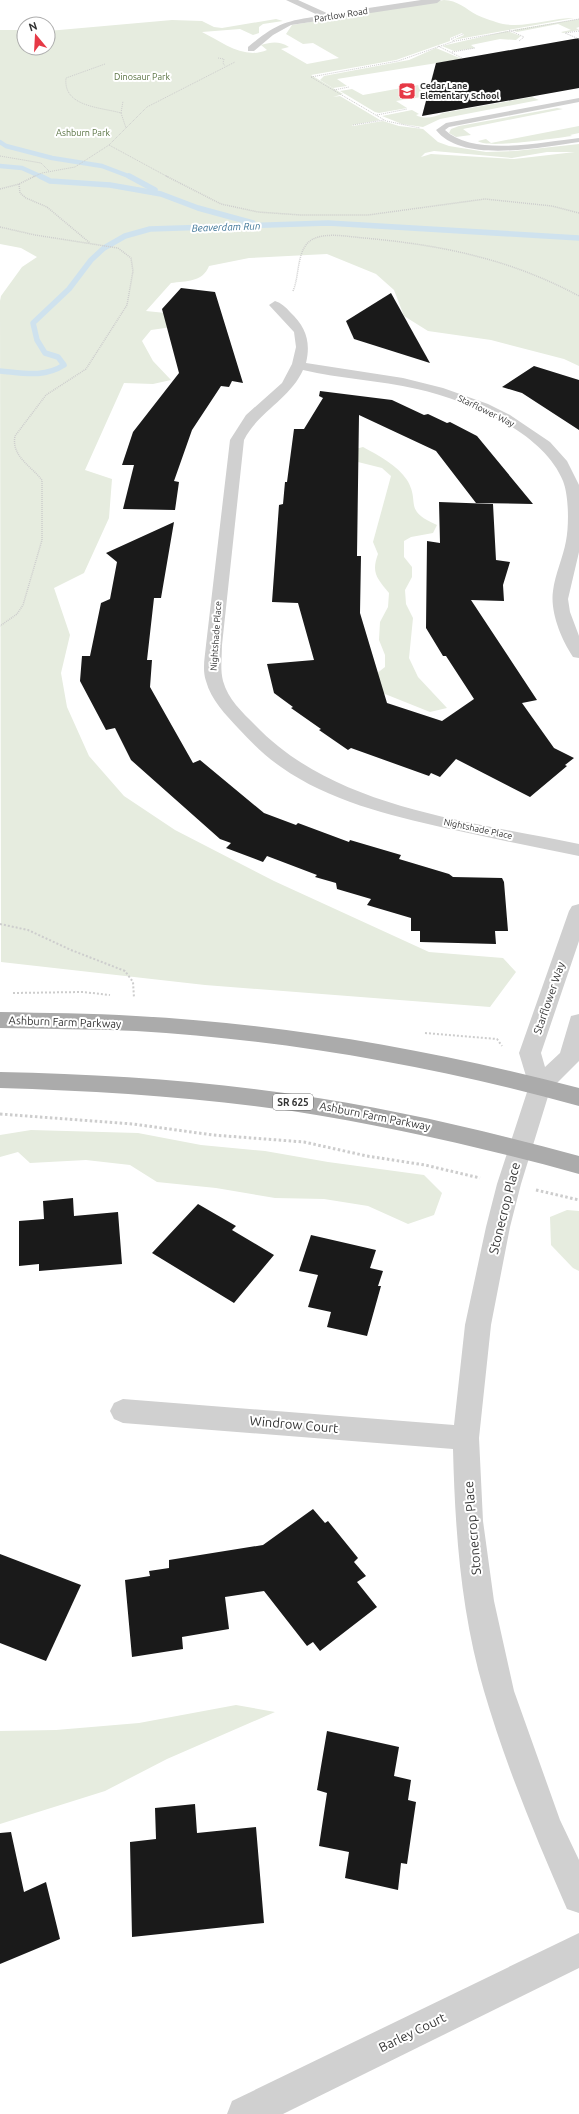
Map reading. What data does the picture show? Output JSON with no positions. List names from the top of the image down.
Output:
{
  "streets": {
    "main road": ["Ashburn Farm Parkway", "SR 625"],
    "street": [
      "Partlow Road",
      "Starflower Way",
      "Nightshade Place",
      "Stonecrop Place",
      "Windrow Court",
      "Barley Court"
    ]
  },
  "crossings": [
    ["Starflower Way", "Nightshade Place"],
    ["Starflower Way", "Ashburn Farm Parkway"],
    ["Ashburn Farm Parkway", "Stonecrop Place"],
    ["Stonecrop Place", "Windrow Court"]
  ],
  "water": ["Beaverdam Run"],
  "parks": ["Dinosaur Park", "Ashburn Park"],
  "places": {
    "school or university": ["Cedar Lane Elementary School"]
  },
  "north": "top"
}
